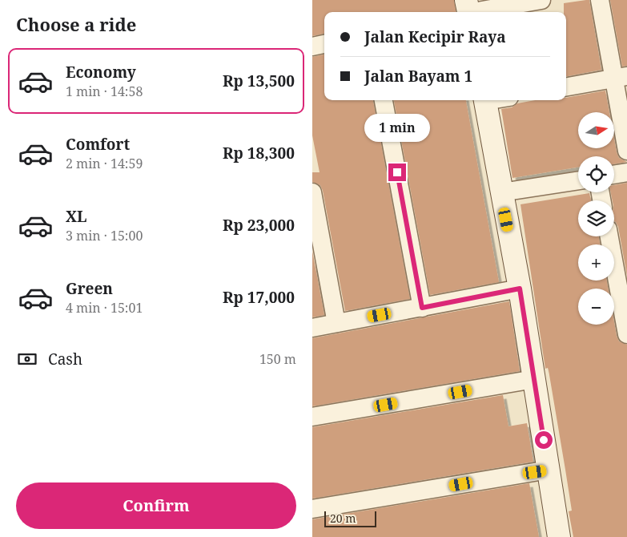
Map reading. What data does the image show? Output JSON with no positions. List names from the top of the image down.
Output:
{
  "scale_bar": "20 m",
  "north": "right",
  "page": {
    "heading": "Choose a ride",
    "banner": ["Jalan Kecipir Raya", "Jalan Bayam 1"],
    "list": [
      {
        "name": "Economy",
        "note": "1 min · 14:58",
        "value": "Rp 13,500"
      },
      {
        "name": "Comfort",
        "note": "2 min · 14:59",
        "value": "Rp 18,300"
      },
      {
        "name": "XL",
        "note": "3 min · 15:00",
        "value": "Rp 23,000"
      },
      {
        "name": "Green",
        "note": "4 min · 15:01",
        "value": "Rp 17,000"
      }
    ],
    "map_buttons": ["+", "−"],
    "bubble": "1 min",
    "pay": ["Cash", "150 m"],
    "buttons": "Confirm",
    "scale": "20 m"
  }
}
